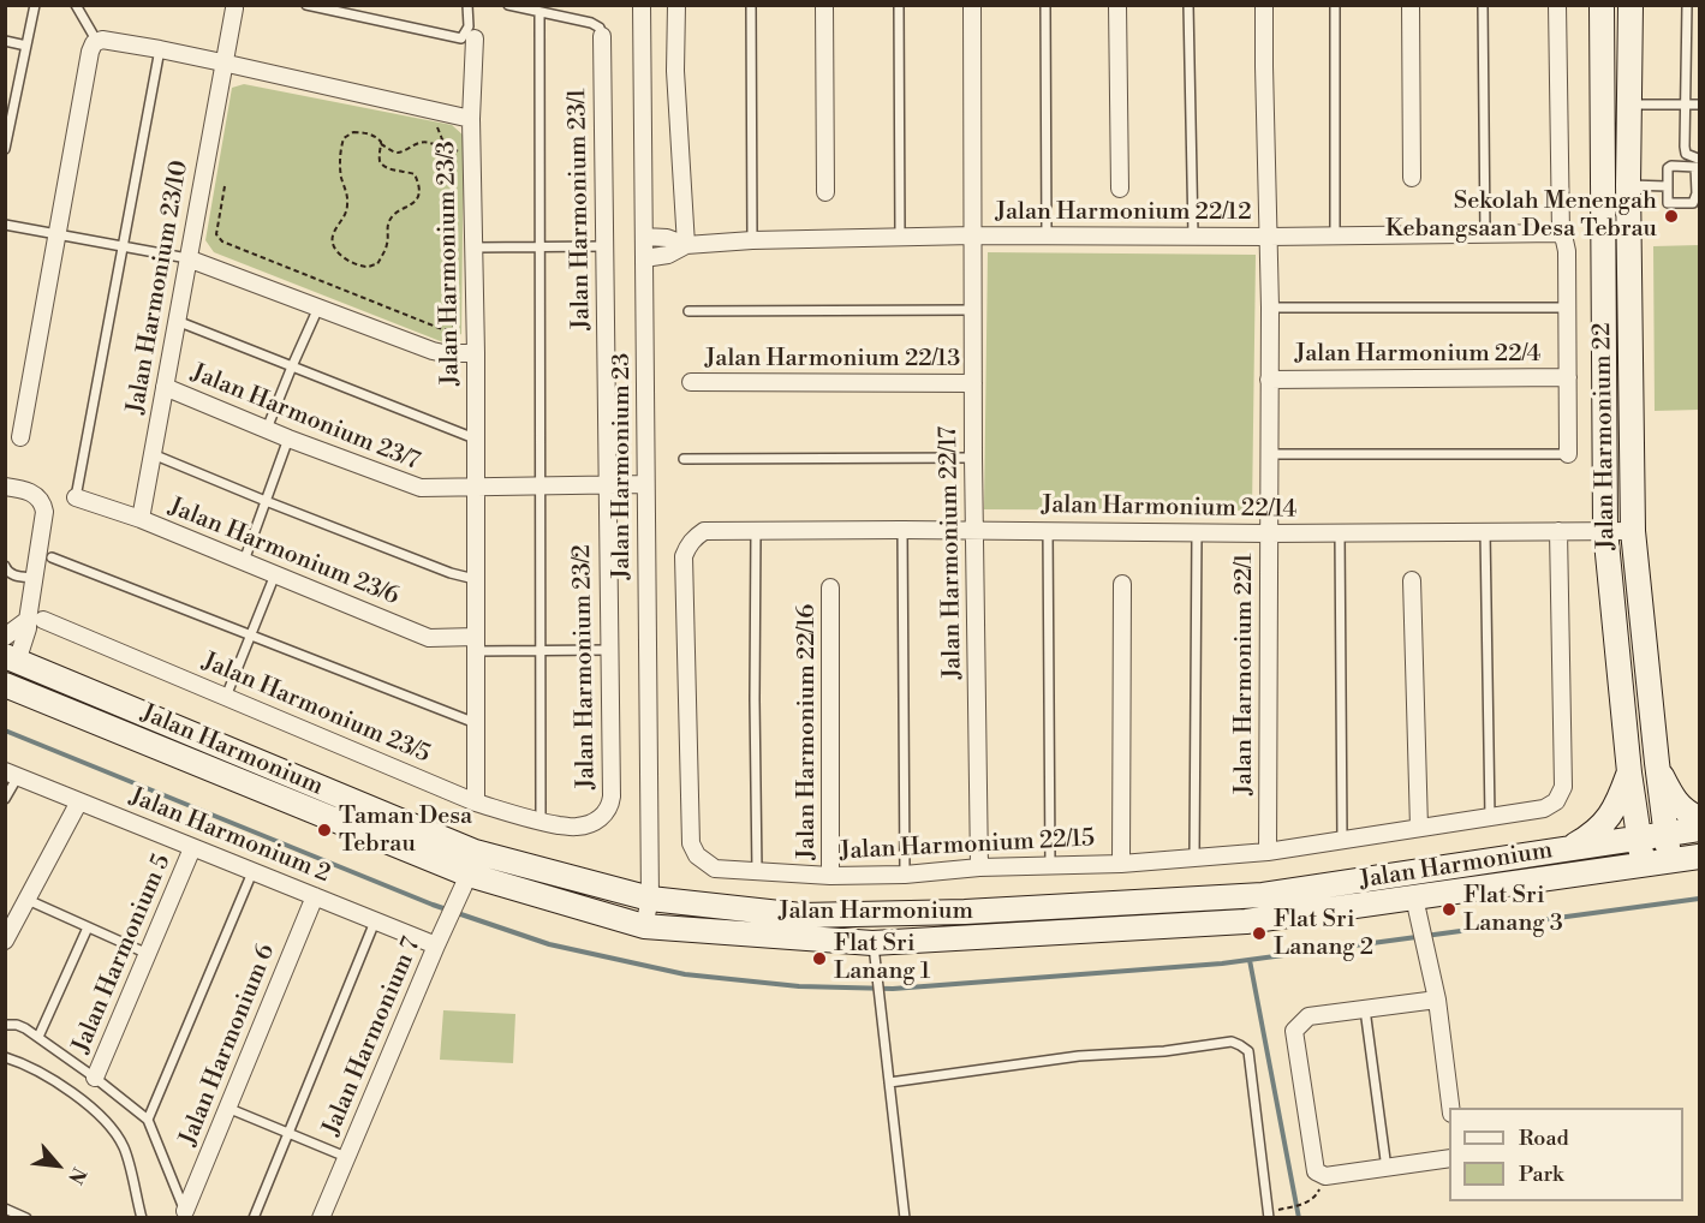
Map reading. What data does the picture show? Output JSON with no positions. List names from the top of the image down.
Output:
{
  "streets": {
    "main road": ["Jalan Harmonium 22", "Jalan Harmonium"],
    "street": [
      "Jalan Harmonium 23/1",
      "Jalan Harmonium 22/12",
      "Jalan Harmonium 23/3",
      "Jalan Harmonium 23/10",
      "Jalan Harmonium 22/4",
      "Jalan Harmonium 22/13",
      "Jalan Harmonium 23/7",
      "Jalan Harmonium 23",
      "Jalan Harmonium 22/14",
      "Jalan Harmonium 23/6",
      "Jalan Harmonium 22/17",
      "Jalan Harmonium 23/2",
      "Jalan Harmonium 22/1",
      "Jalan Harmonium 23/5",
      "Jalan Harmonium 22/16",
      "Jalan Harmonium 2",
      "Jalan Harmonium 22/15",
      "Jalan Harmonium 5",
      "Jalan Harmonium 7",
      "Jalan Harmonium 6"
    ]
  },
  "crossings": [
    ["Jalan Harmonium 23/1", "Jalan Harmonium 23/7"],
    ["Jalan Harmonium 23/1", "Jalan Harmonium 23/2"],
    ["Jalan Harmonium 22/12", "Jalan Harmonium 23"],
    ["Jalan Harmonium 22/12", "Jalan Harmonium 22/17"],
    ["Jalan Harmonium 22/12", "Jalan Harmonium 22/1"],
    ["Jalan Harmonium 23/3", "Jalan Harmonium 23/7"],
    ["Jalan Harmonium 23/3", "Jalan Harmonium 23/6"],
    ["Jalan Harmonium 23/3", "Jalan Harmonium 23/5"],
    ["Jalan Harmonium 23/10", "Jalan Harmonium 23/7"],
    ["Jalan Harmonium 23/10", "Jalan Harmonium 23/6"],
    ["Jalan Harmonium 22/4", "Jalan Harmonium 22/1"],
    ["Jalan Harmonium 22/13", "Jalan Harmonium 22/17"],
    ["Jalan Harmonium 23/7", "Jalan Harmonium 23"],
    ["Jalan Harmonium 23/7", "Jalan Harmonium 23/2"],
    ["Jalan Harmonium 22", "Jalan Harmonium 22/14"],
    ["Jalan Harmonium 22", "Jalan Harmonium"],
    ["Jalan Harmonium 23", "Jalan Harmonium"],
    ["Jalan Harmonium 22/14", "Jalan Harmonium 22/17"],
    ["Jalan Harmonium 22/14", "Jalan Harmonium 22/1"],
    ["Jalan Harmonium 22/14", "Jalan Harmonium 22/15"],
    ["Jalan Harmonium 22/17", "Jalan Harmonium 22/15"],
    ["Jalan Harmonium 23/2", "Jalan Harmonium 23/5"],
    ["Jalan Harmonium 22/1", "Jalan Harmonium 22/15"],
    ["Jalan Harmonium 22/16", "Jalan Harmonium 22/15"],
    ["Jalan Harmonium", "Jalan Harmonium 7"],
    ["Jalan Harmonium 2", "Jalan Harmonium 5"],
    ["Jalan Harmonium 2", "Jalan Harmonium 7"],
    ["Jalan Harmonium 2", "Jalan Harmonium 6"]
  ],
  "places": [
    "Sekolah Menengah Kebangsaan Desa Tebrau",
    "Taman Desa Tebrau",
    "Flat Sri Lanang 3",
    "Flat Sri Lanang 2",
    "Flat Sri Lanang 1"
  ],
  "legend": ["Road", "Park"],
  "north": "bottom right"
}
